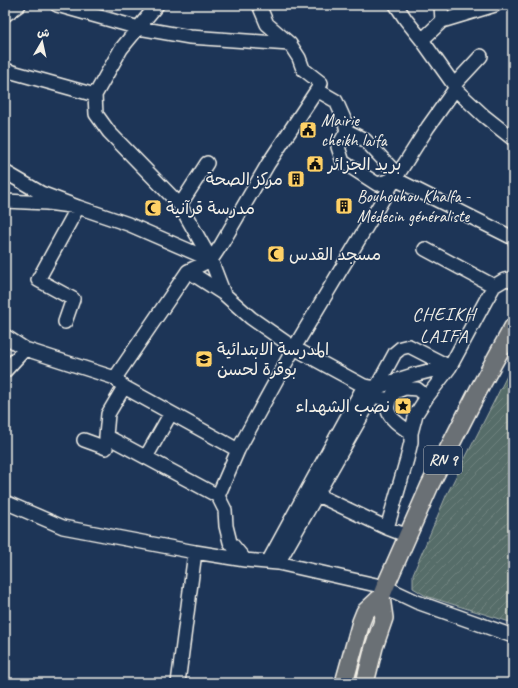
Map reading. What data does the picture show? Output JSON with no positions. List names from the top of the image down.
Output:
{
  "streets": {
    "main road": ["RN 9"]
  },
  "districts": ["CHEIKH LAIFA"],
  "places": {
    "public building": ["Mairie cheikh laifa", "بريد الجزائر"],
    "building": ["مركز الصحة", "Bouhouhou Khalfa - Médecin généraliste"],
    "mosque": ["مدرسة قرآنية", "مسجد القدس"],
    "school or university": ["المدرسة الابتدائية بوقرة لحسن"],
    "place": ["نصب الشهداء"]
  },
  "north": "top"
}
